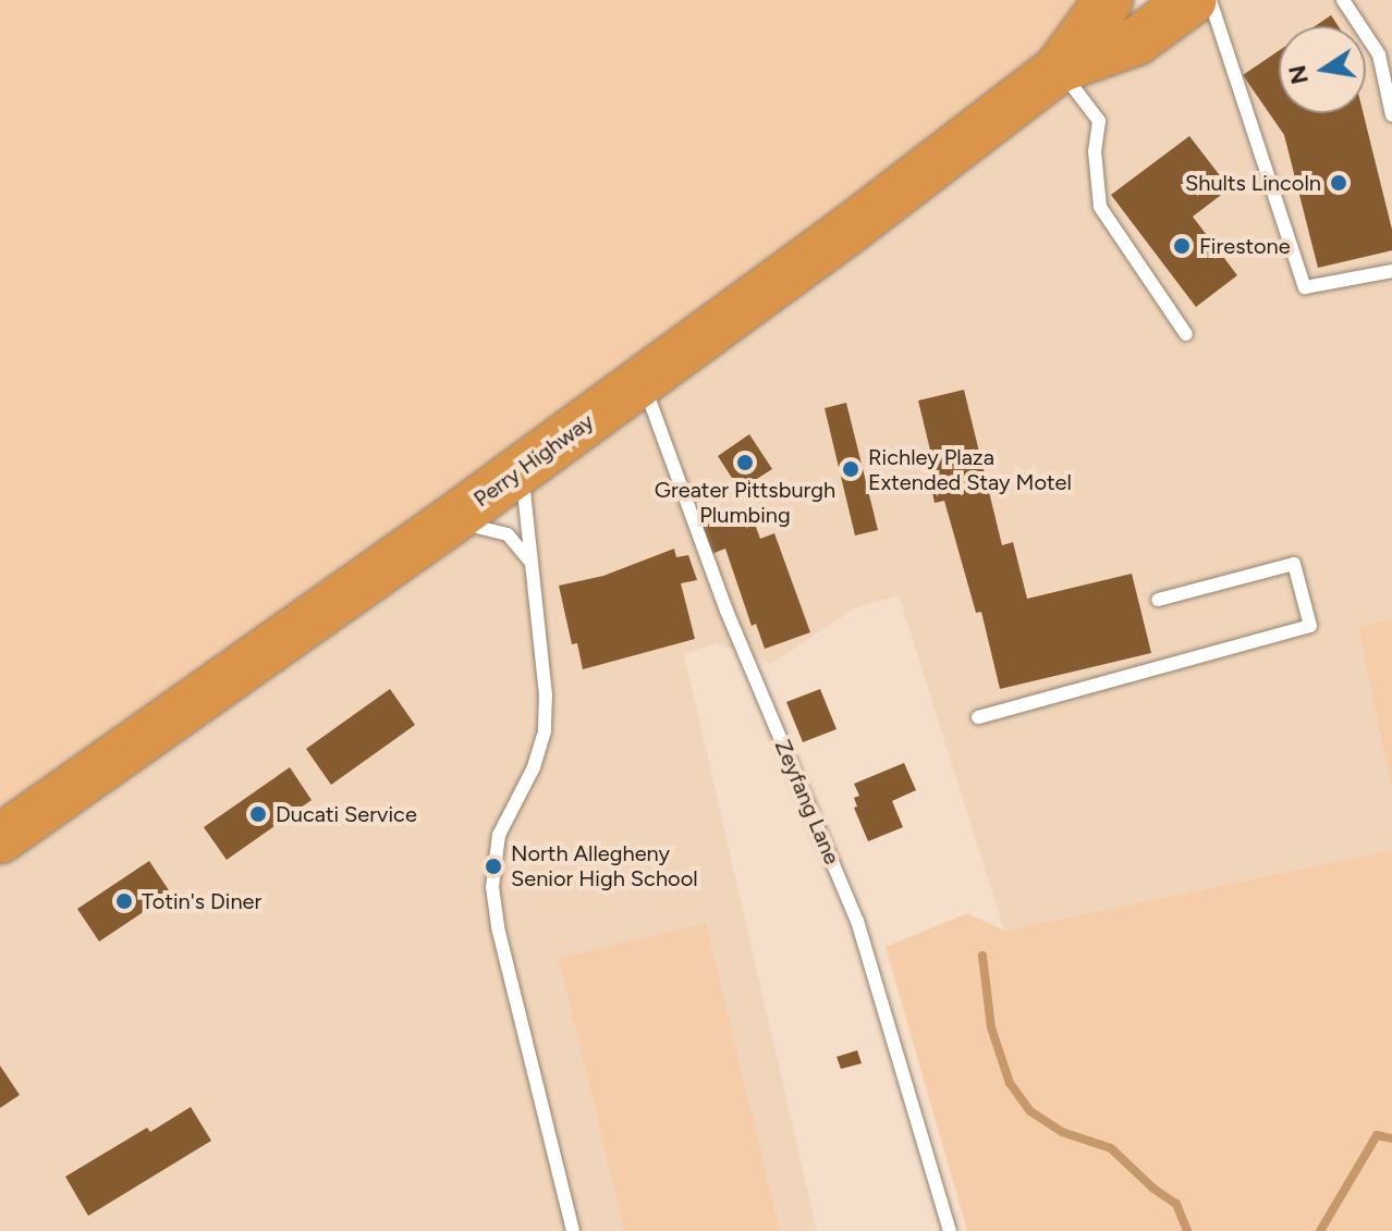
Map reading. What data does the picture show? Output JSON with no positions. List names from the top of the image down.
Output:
{
  "streets": {
    "highway": ["Perry Highway"],
    "lane": ["Zeyfang Lane"]
  },
  "crossings": [
    ["Perry Highway", "Zeyfang Lane"]
  ],
  "places": [
    "Shults Lincoln",
    "Firestone",
    "Greater Pittsburgh Plumbing",
    "Richley Plaza Extended Stay Motel",
    "Ducati Service",
    "North Allegheny Senior High School",
    "Totin's Diner"
  ],
  "north": "left"
}
